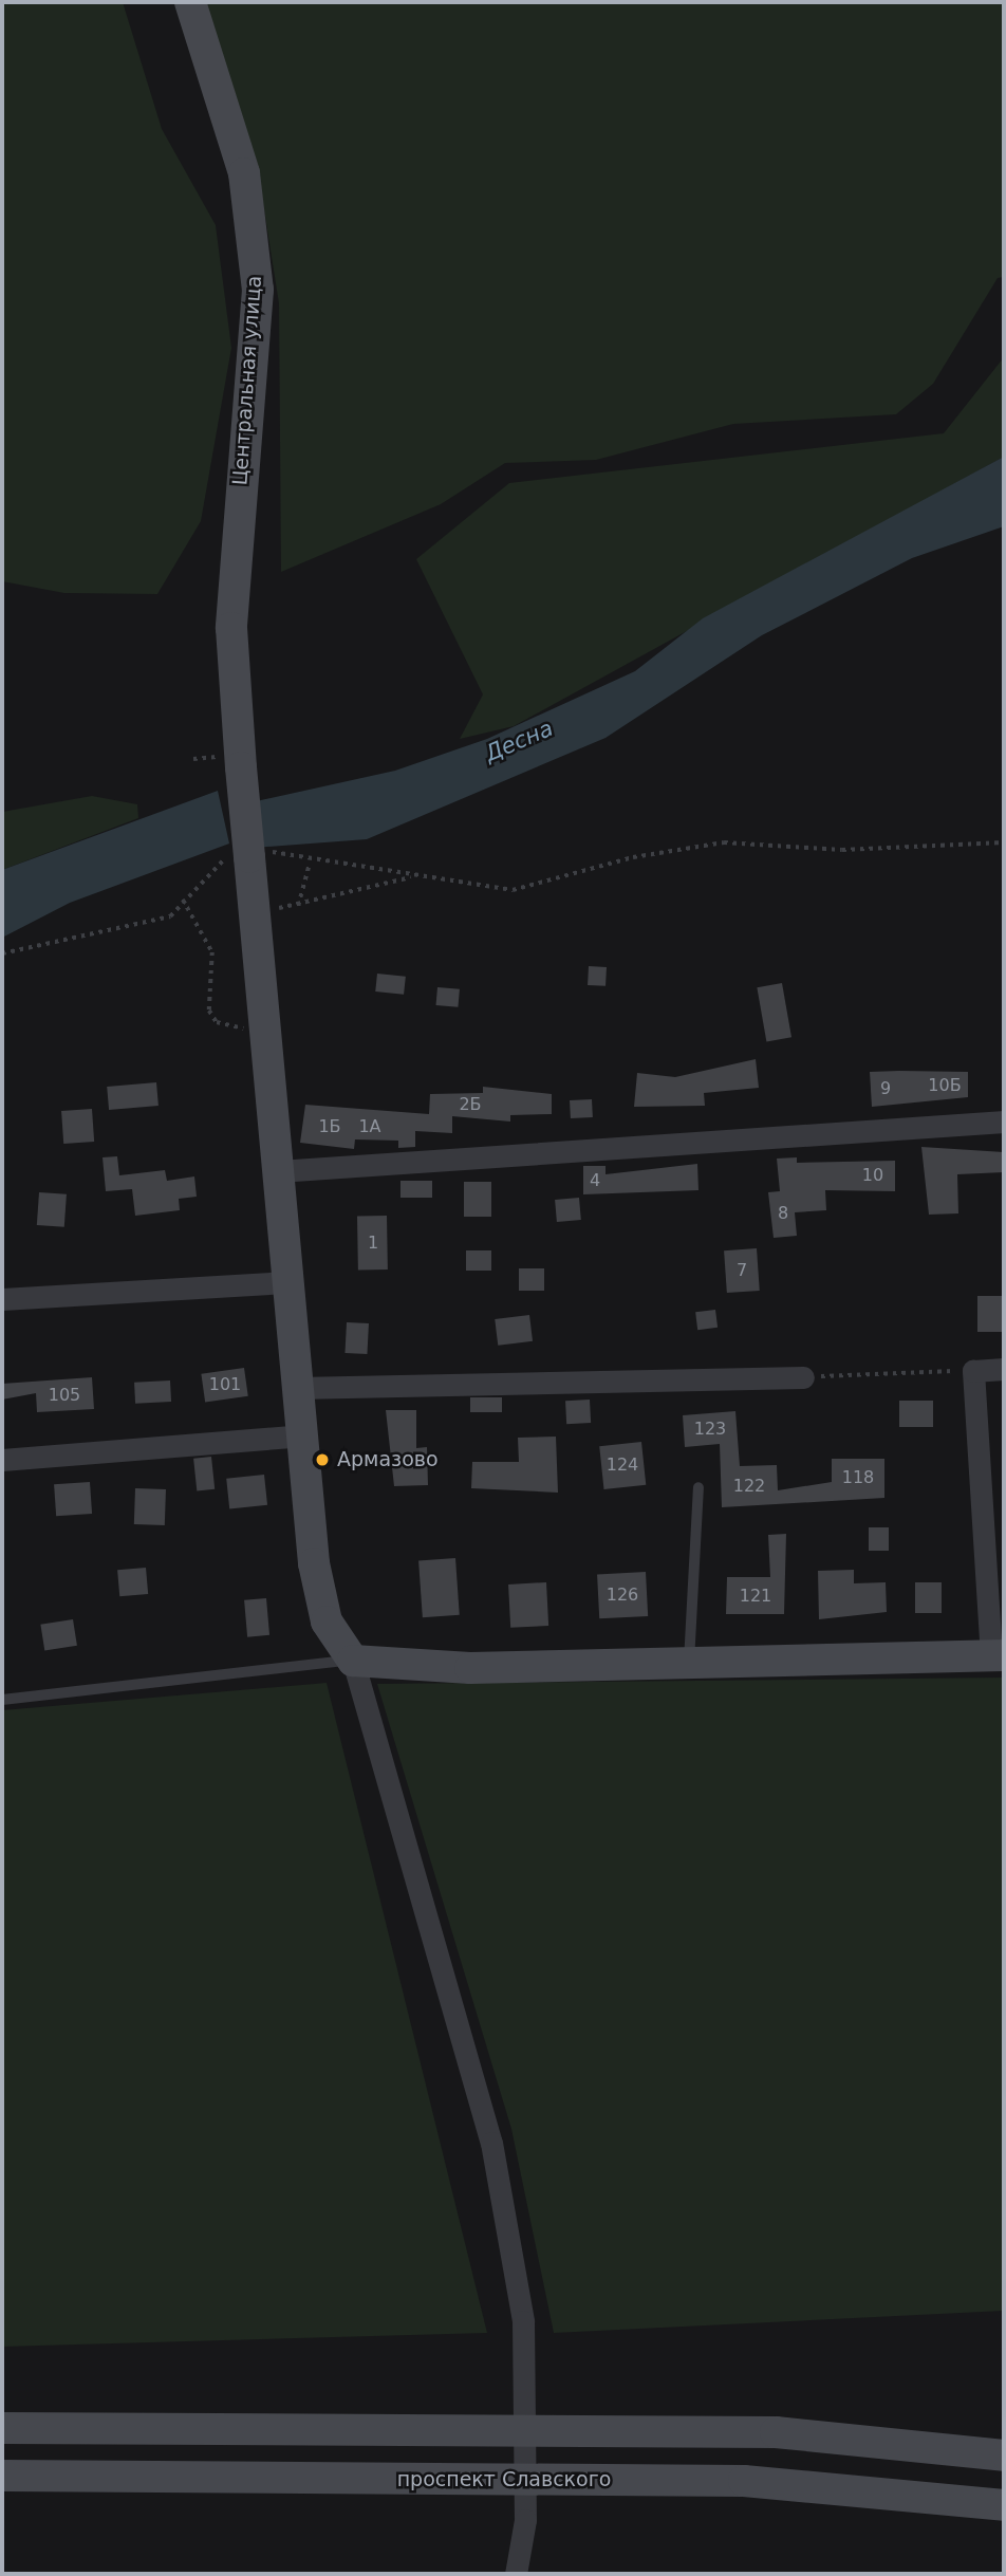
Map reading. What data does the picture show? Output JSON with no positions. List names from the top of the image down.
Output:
{
  "streets": {
    "street": ["Центральная улица", "проспект Славского"]
  },
  "water": ["Десна"],
  "places": ["Армазово"],
  "house_numbers": [
    "10Б",
    "9",
    "2Б",
    "1Б",
    "1А",
    "10",
    "4",
    "8",
    "1",
    "7",
    "101",
    "105",
    "123",
    "124",
    "118",
    "122",
    "126",
    "121"
  ]
}
